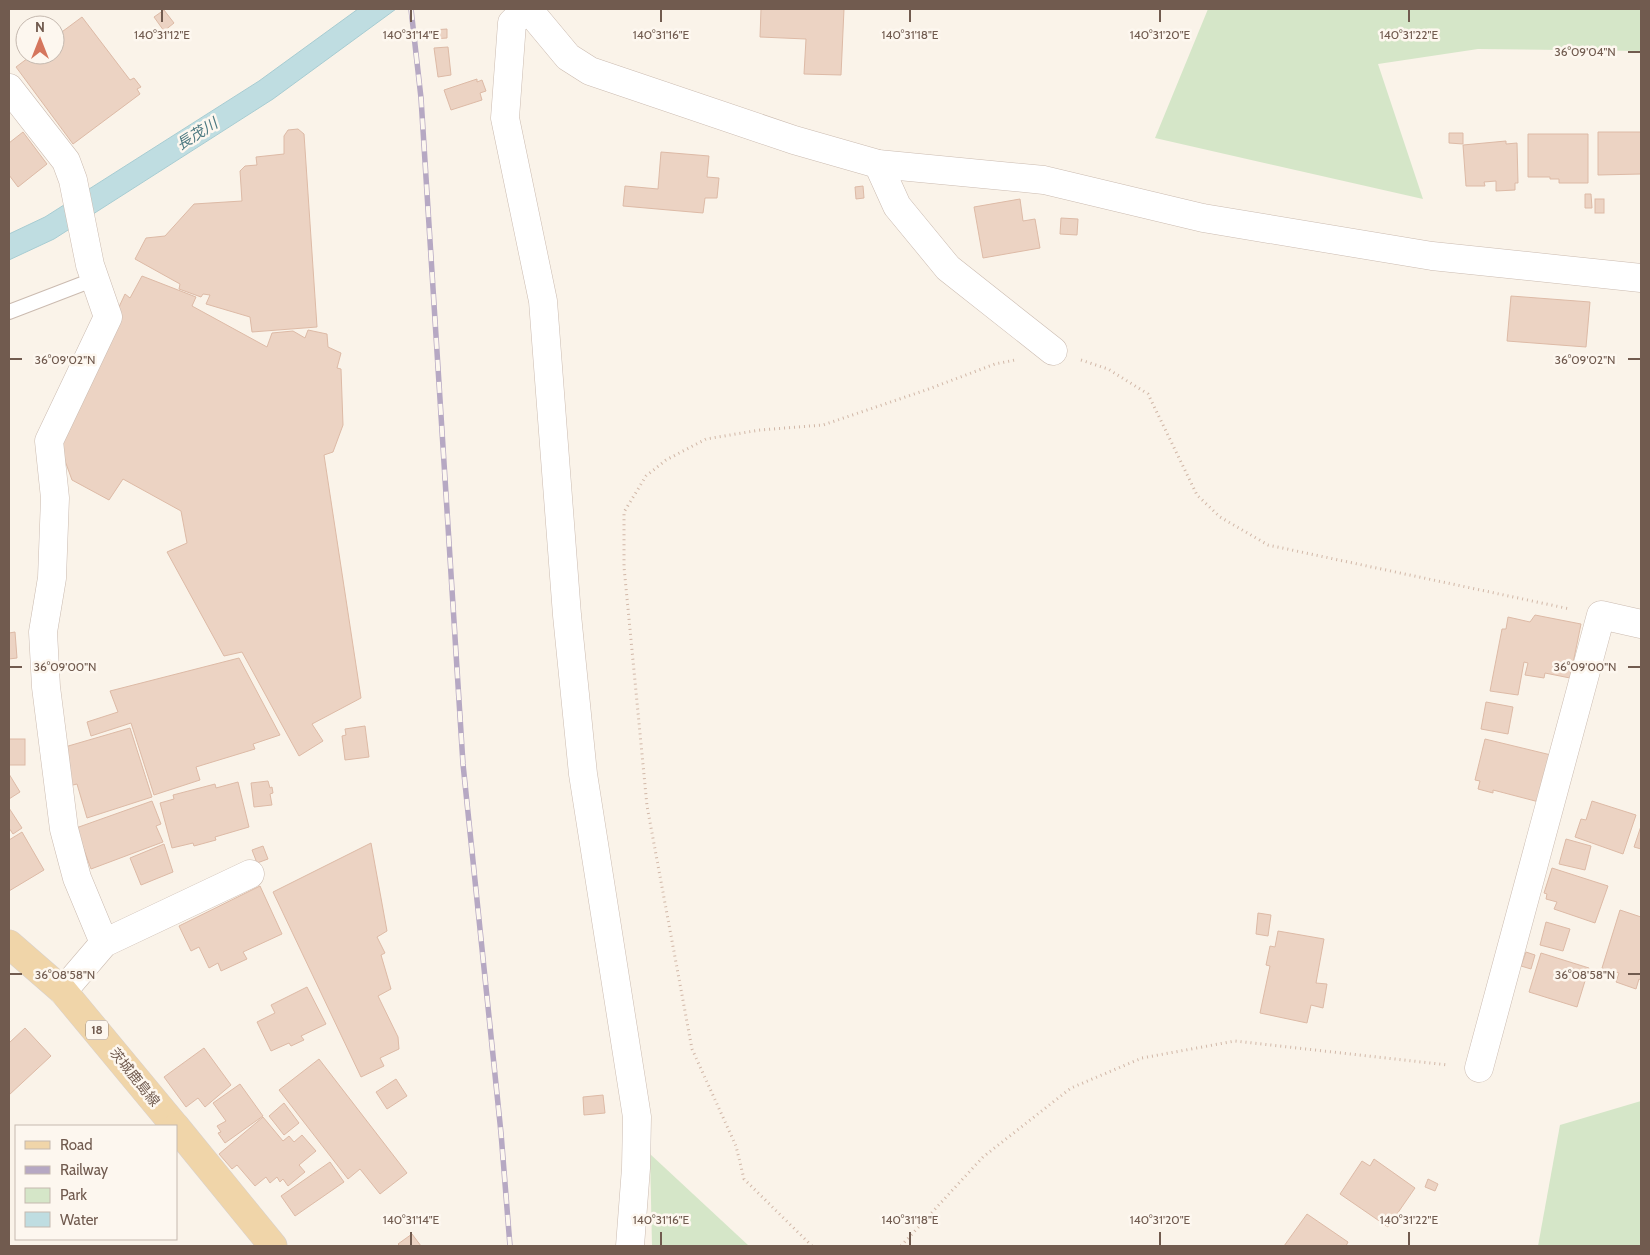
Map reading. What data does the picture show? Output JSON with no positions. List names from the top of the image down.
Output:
{
  "streets": {
    "main road": ["18", "茨城鹿島線"]
  },
  "water": ["長茂川"],
  "legend": [
    "Road",
    "Railway",
    "Park",
    "Water"
  ],
  "north": "top",
  "coordinates": [
    "140°31'12\"E",
    "140°31'14\"E",
    "140°31'16\"E",
    "140°31'18\"E",
    "140°31'20\"E",
    "140°31'22\"E",
    "36°09'04\"N",
    "36°09'02\"N",
    "36°09'00\"N",
    "36°08'58\"N"
  ]
}
